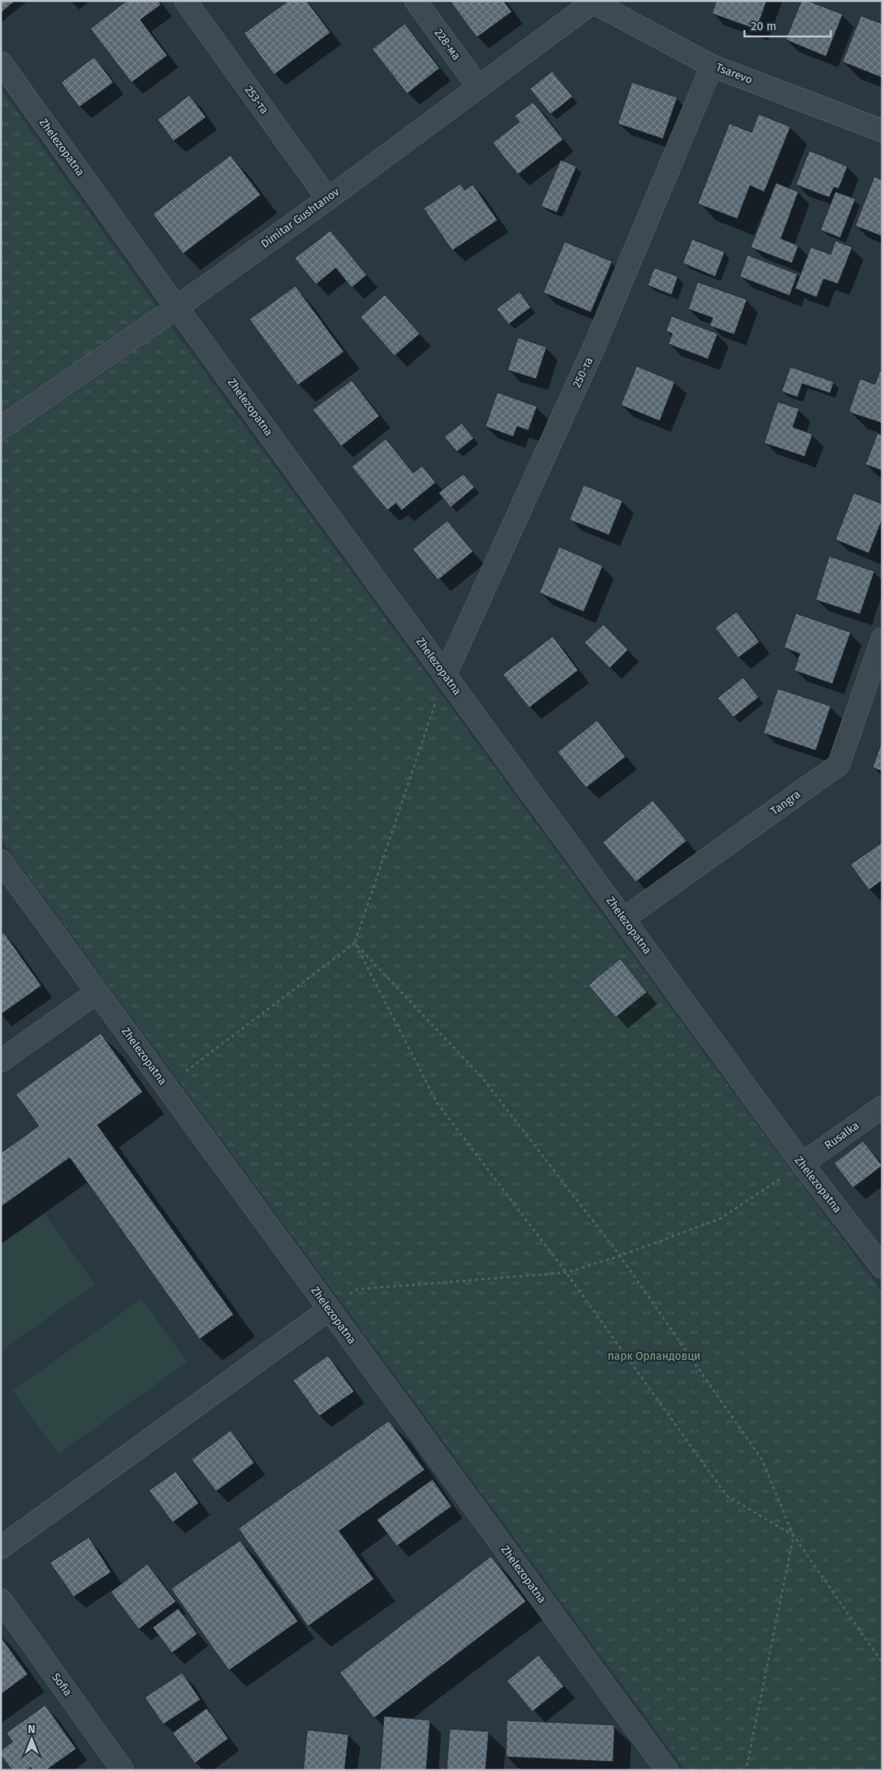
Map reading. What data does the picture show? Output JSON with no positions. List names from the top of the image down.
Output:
{
  "streets": {
    "street": [
      "228-ма",
      "Tsarevo",
      "253-та",
      "Zhelezopatna",
      "Dimitar Gushtanov",
      "250-та",
      "Tangra",
      "Rusalka",
      "Sofia"
    ]
  },
  "crossings": [
    ["228-ма", "Dimitar Gushtanov"],
    ["Tsarevo", "Dimitar Gushtanov"],
    ["Tsarevo", "250-та"],
    ["253-та", "Dimitar Gushtanov"],
    ["Zhelezopatna", "Dimitar Gushtanov"],
    ["Zhelezopatna", "250-та"],
    ["Zhelezopatna", "Tangra"],
    ["Zhelezopatna", "Rusalka"]
  ],
  "parks": ["парк Орландовци"],
  "scale_bar": "20 m",
  "north": "top"
}
